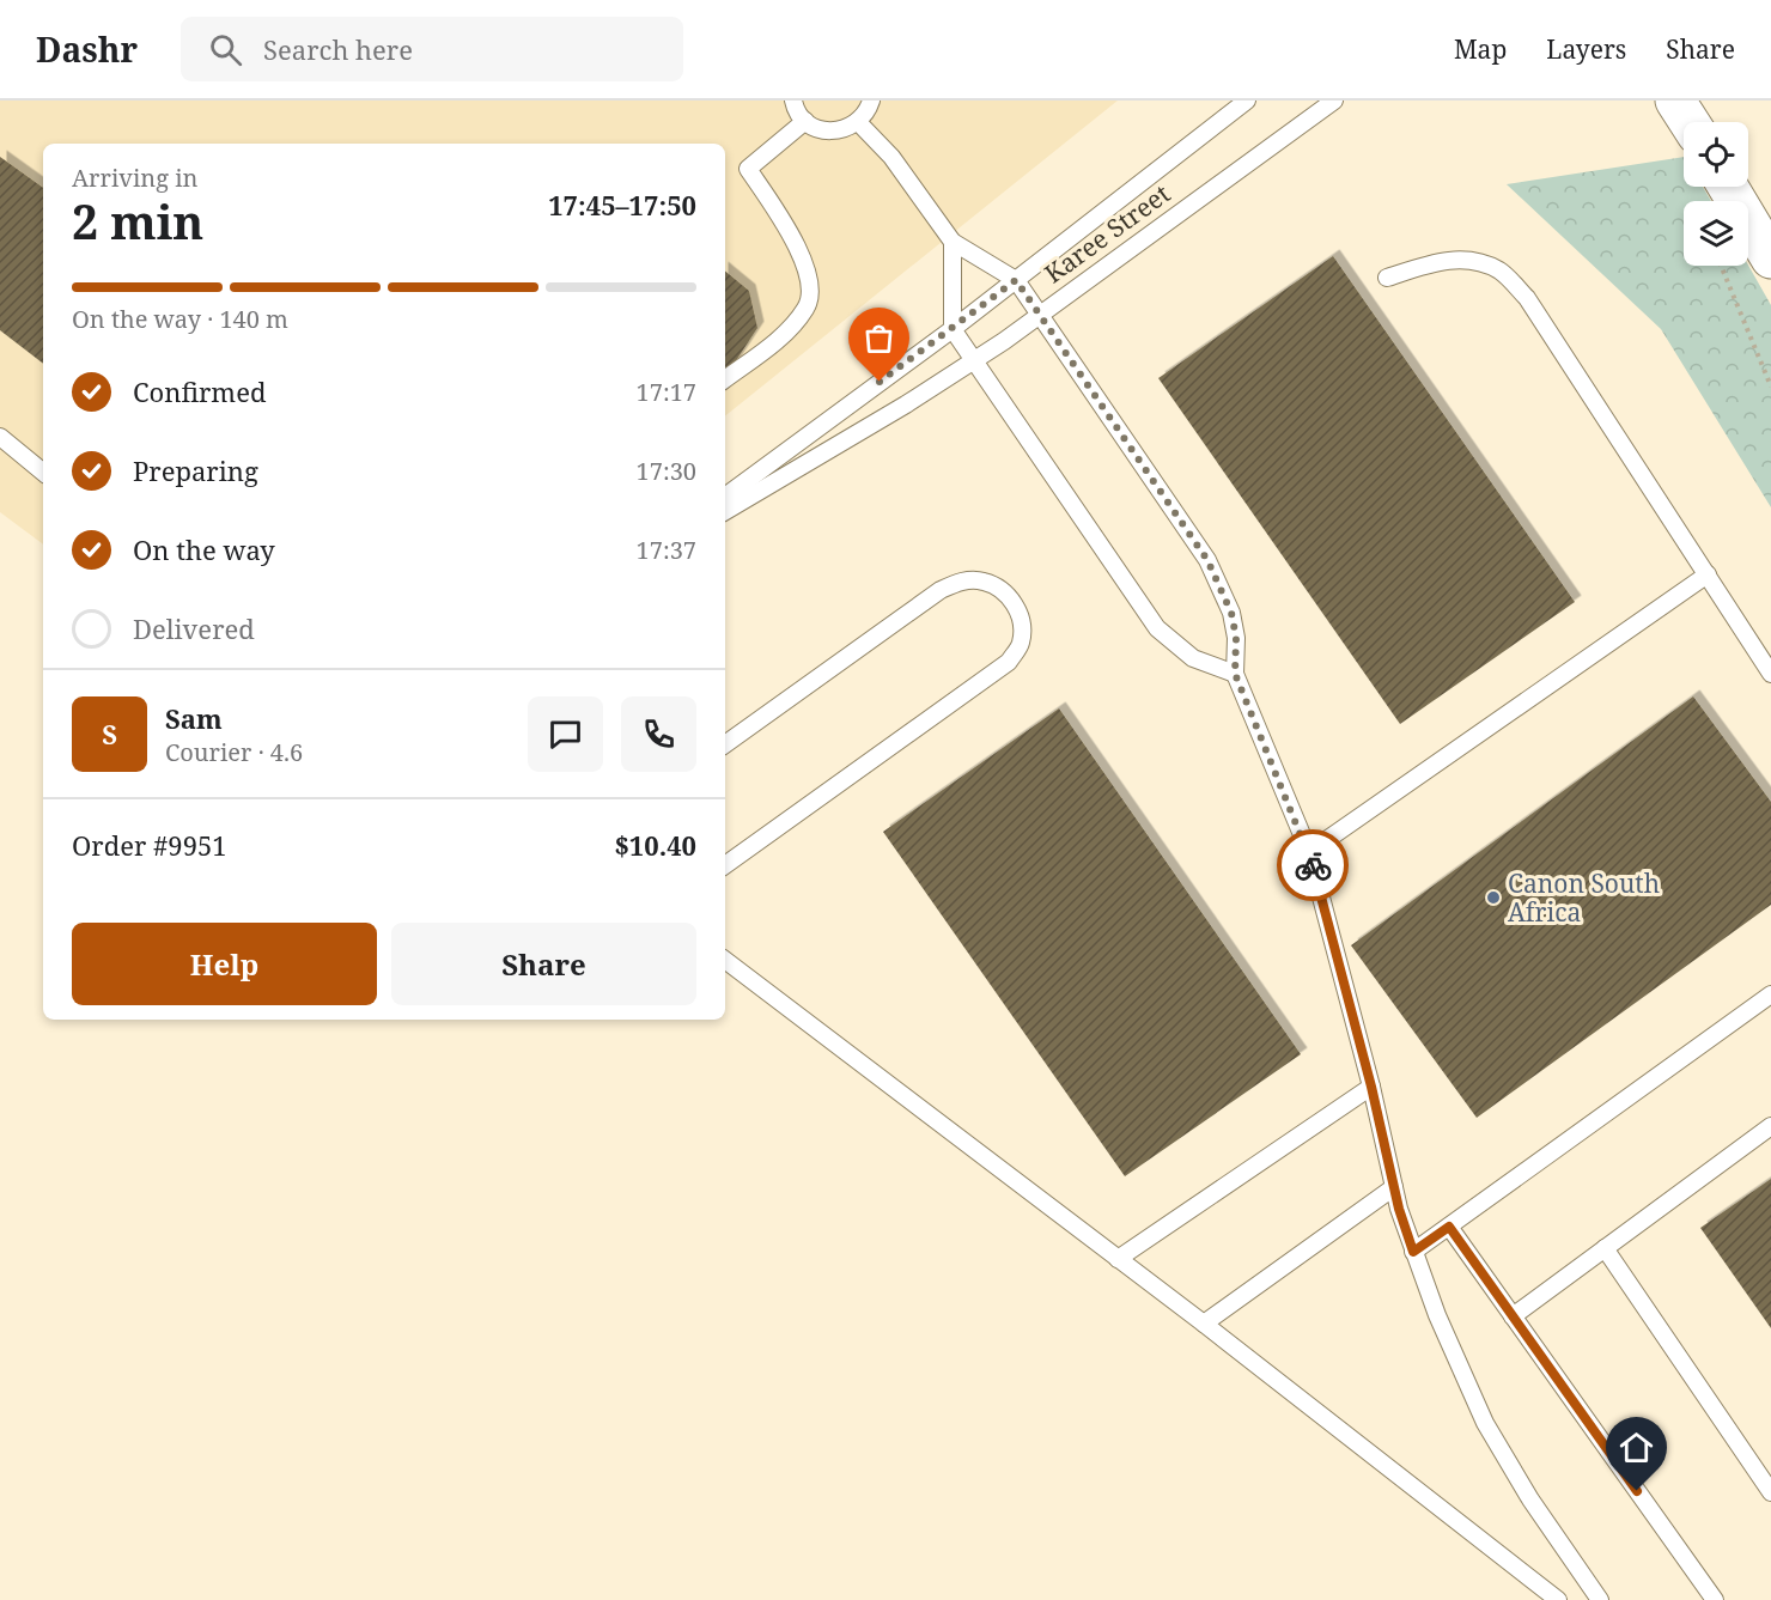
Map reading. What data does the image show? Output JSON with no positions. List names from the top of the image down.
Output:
{
  "streets": {
    "lane": ["Karee Street"]
  },
  "places": ["Canon South Africa"],
  "page": {
    "header": "Dashr",
    "search": "Search here",
    "nav": ["Map", "Layers", "Share"],
    "heading": ["2 min", "Arriving in", "17:45–17:50"],
    "panel": [
      "Sam",
      "Courier · 4.6",
      "Order #9951",
      "$10.40"
    ],
    "bar": "On the way · 140 m",
    "list": [
      ["Confirmed", "17:17"],
      ["Preparing", "17:30"],
      ["On the way", "17:37"],
      "Delivered"
    ],
    "round": "S",
    "buttons": ["Help", "Share"]
  }
}
